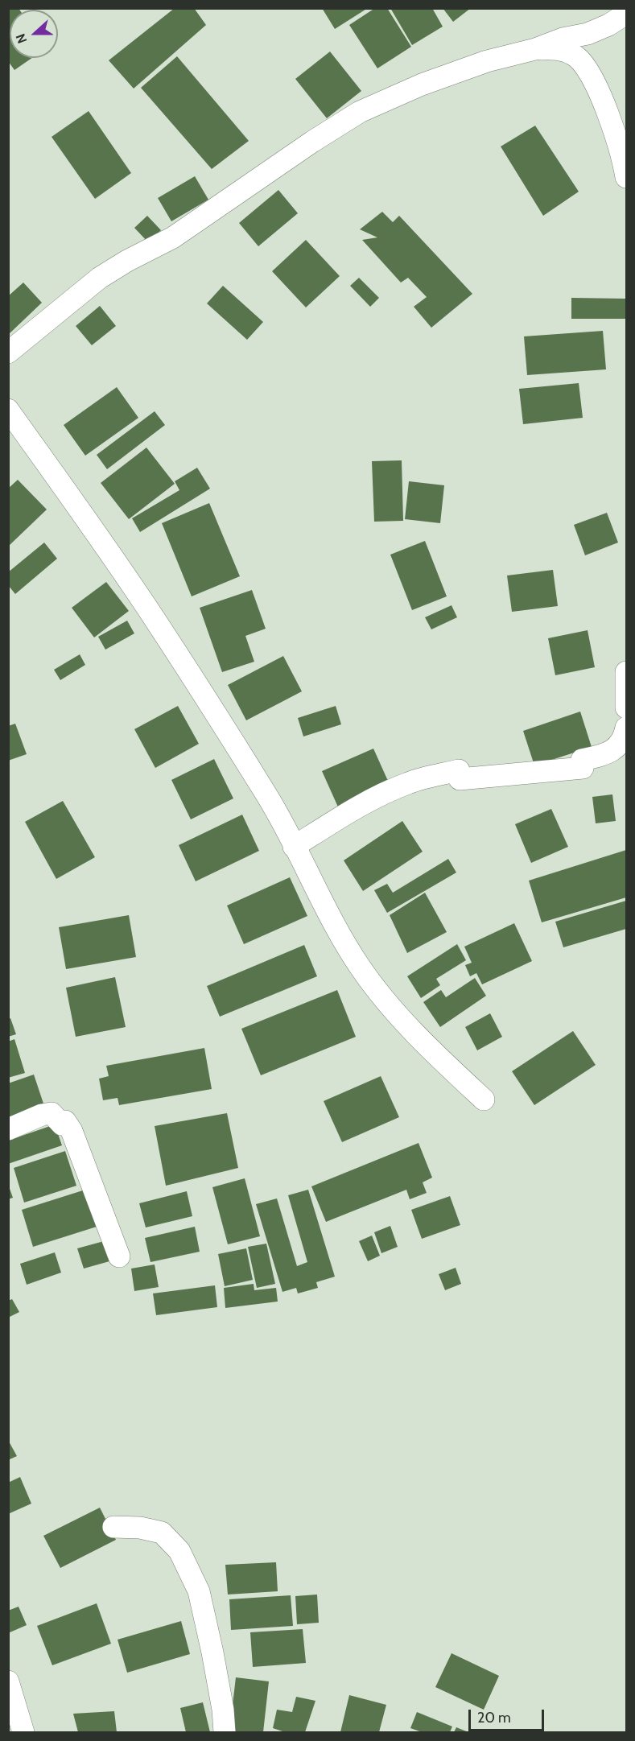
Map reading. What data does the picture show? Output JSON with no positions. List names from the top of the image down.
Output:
{
  "scale_bar": "20 m",
  "north": "left"
}
